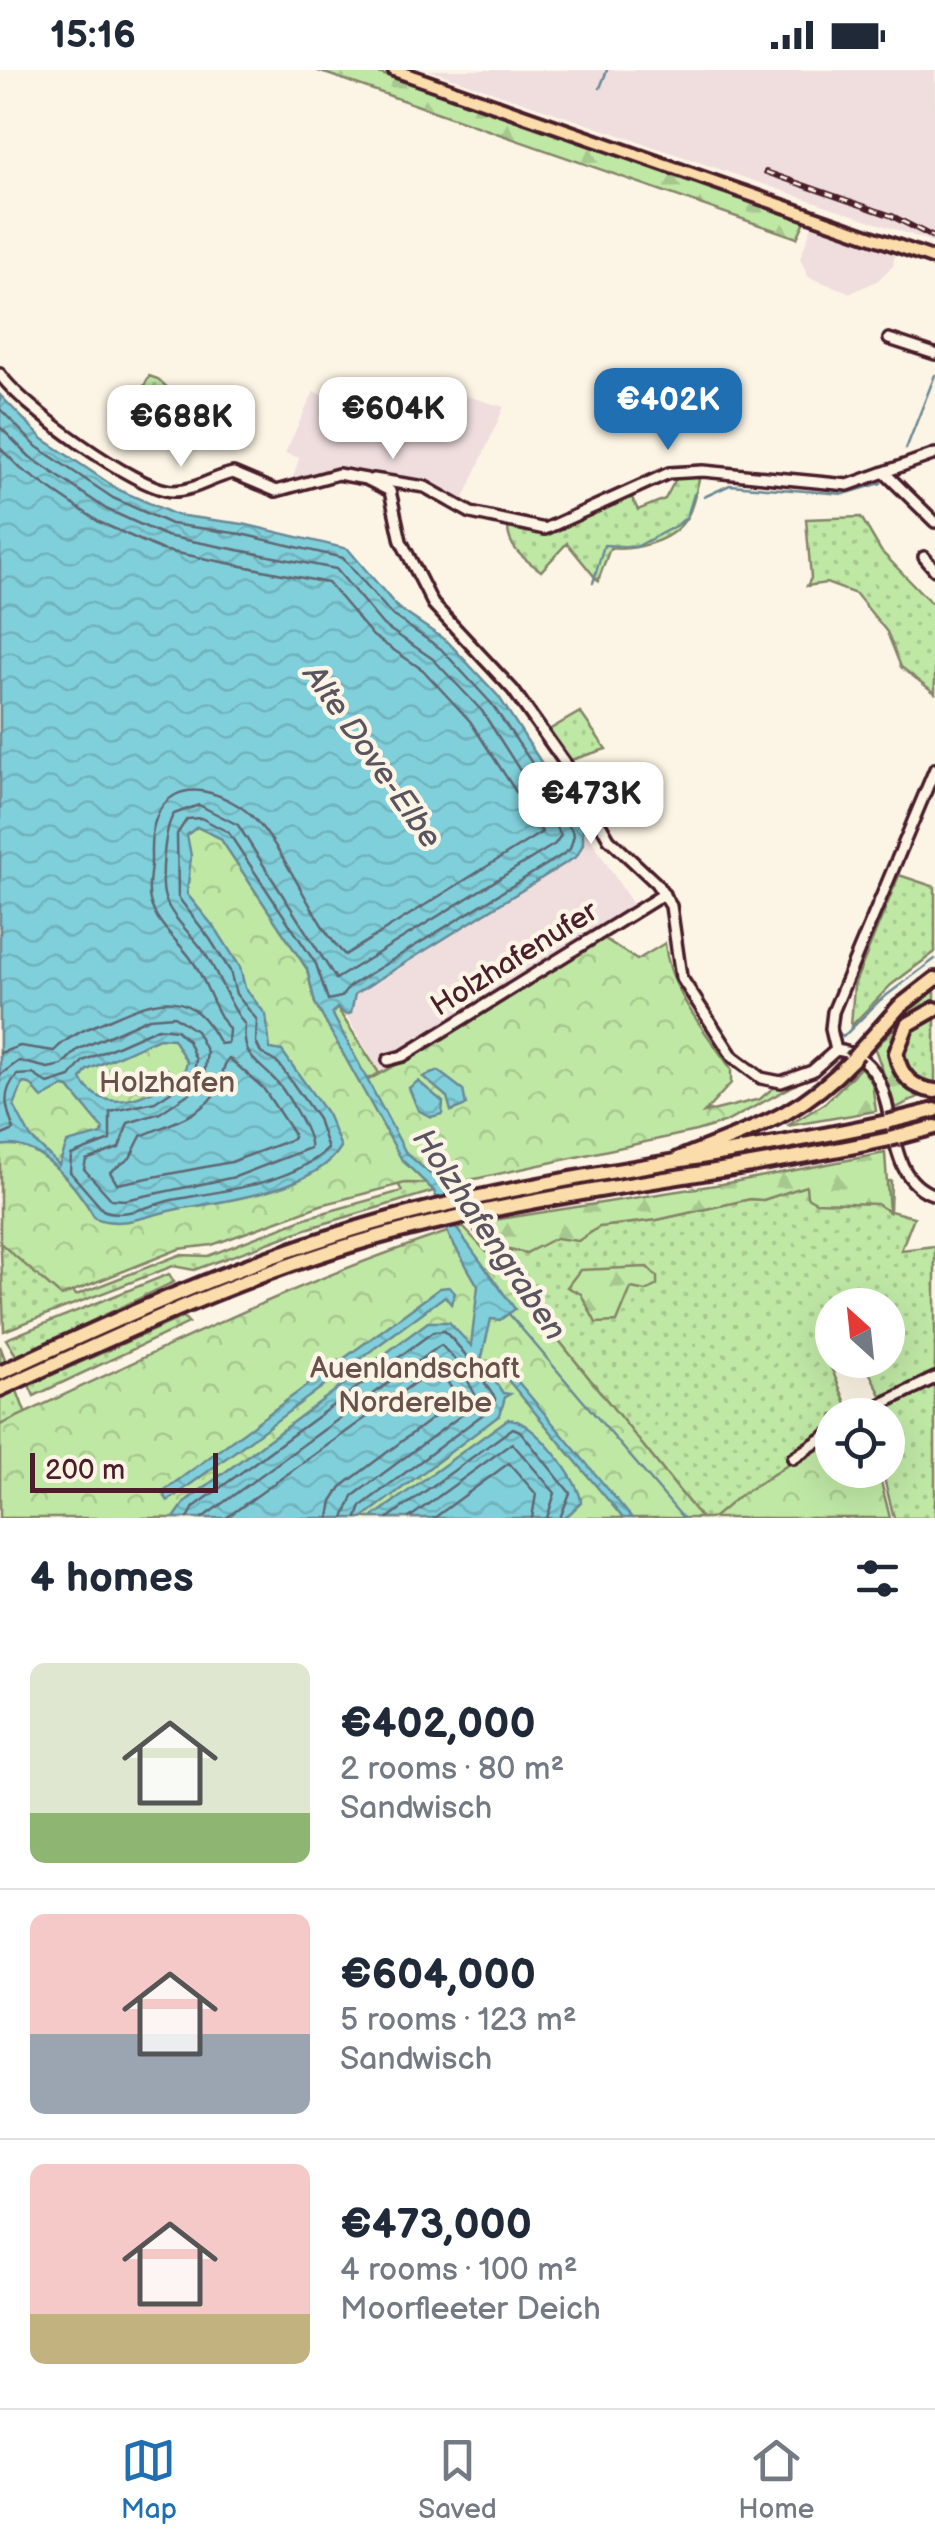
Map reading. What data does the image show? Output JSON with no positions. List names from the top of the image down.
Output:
{
  "streets": {
    "street": ["Holzhafenufer"]
  },
  "water": ["Alte Dove-Elbe", "Holzhafengraben"],
  "parks": ["Holzhafen", "Auenlandschaft Norderelbe"],
  "scale_bar": "200 m",
  "north": "top left",
  "page": {
    "status": "15:16",
    "price": [
      "€402K",
      "€604K",
      "€688K",
      "€473K"
    ],
    "scale": "200 m",
    "heading": "4 homes",
    "list": [
      {
        "name": "€402,000",
        "note": "2 rooms · 80 m² · Sandwisch"
      },
      {
        "name": "€604,000",
        "note": "5 rooms · 123 m² · Sandwisch"
      },
      {
        "name": "€473,000",
        "note": "4 rooms · 100 m² · Moorfleeter Deich"
      }
    ],
    "tabs": ["Map", "Saved", "Home"]
  }
}
